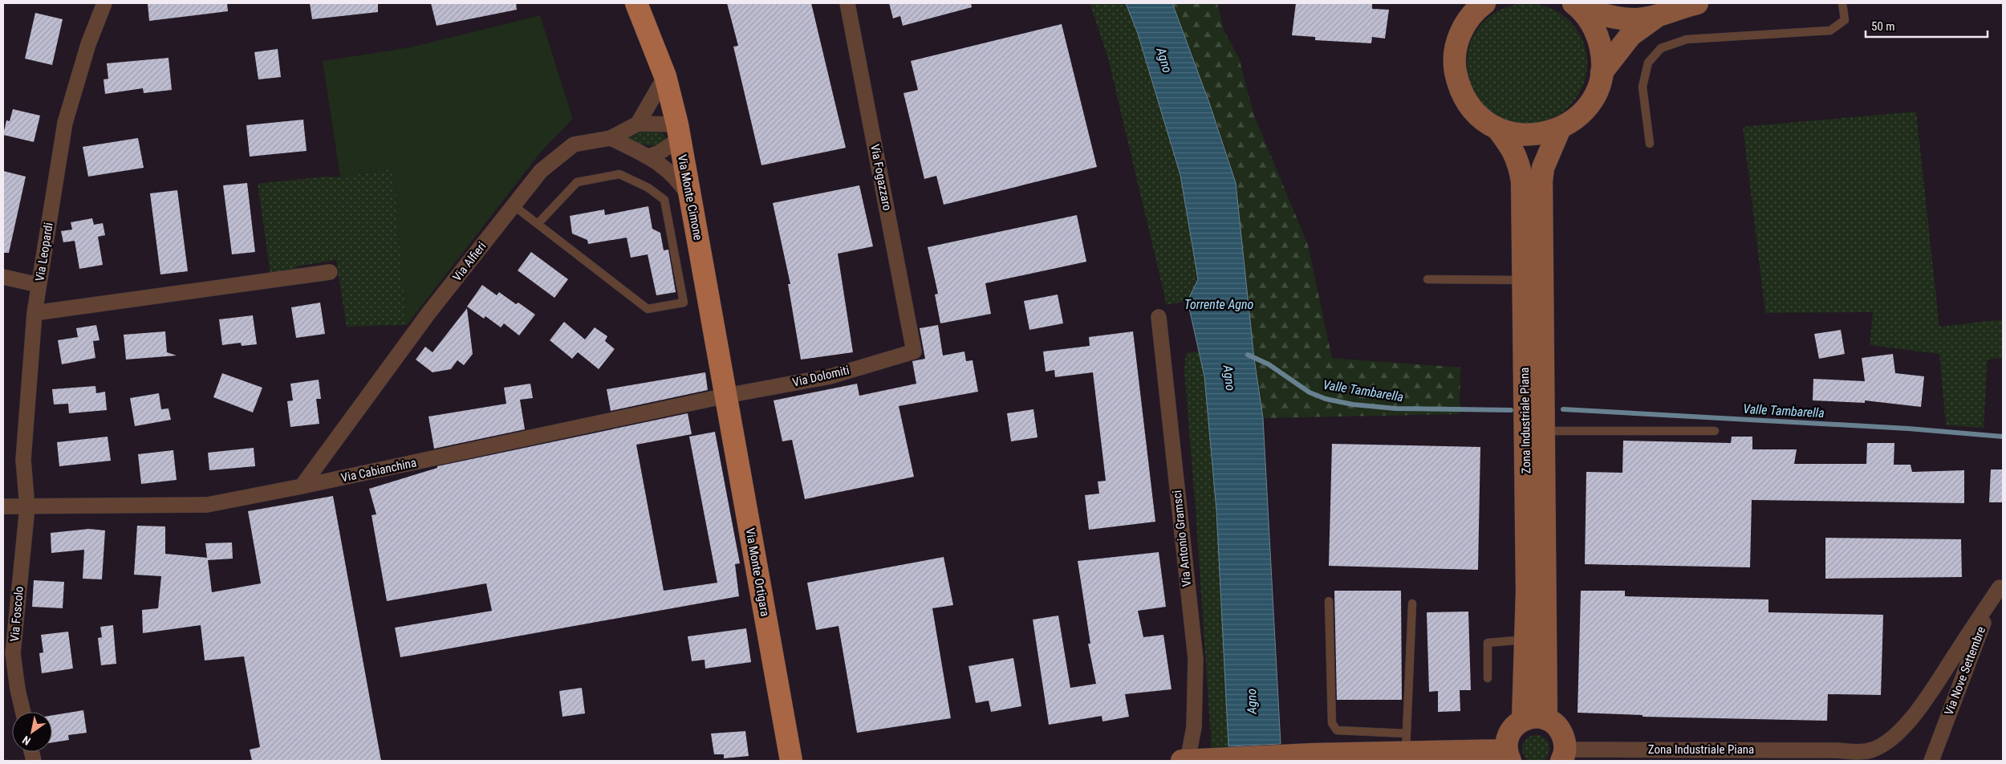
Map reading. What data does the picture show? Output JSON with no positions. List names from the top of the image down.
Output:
{
  "streets": {
    "main road": ["Via Monte Cimone", "Zona Industriale Piana", "Via Monte Ortigara"],
    "street": [
      "Via Fogazzaro",
      "Via Leopardi",
      "Via Alfieri",
      "Via Dolomiti",
      "Via Cabianchina",
      "Via Antonio Gramsci",
      "Via Foscolo",
      "Via Nove Settembre"
    ]
  },
  "crossings": [
    ["Via Fogazzaro", "Via Dolomiti"],
    ["Via Monte Cimone", "Via Dolomiti"],
    ["Via Monte Cimone", "Via Cabianchina"],
    ["Via Monte Cimone", "Via Monte Ortigara"],
    ["Via Leopardi", "Via Cabianchina"],
    ["Via Leopardi", "Via Foscolo"],
    ["Via Alfieri", "Via Cabianchina"],
    ["Via Dolomiti", "Via Cabianchina"],
    ["Via Dolomiti", "Via Monte Ortigara"],
    ["Zona Industriale Piana", "Via Nove Settembre"],
    ["Via Cabianchina", "Via Monte Ortigara"],
    ["Via Cabianchina", "Via Foscolo"]
  ],
  "water": ["Agno", "Torrente Agno", "Valle Tambarella"],
  "scale_bar": "50 m",
  "north": "bottom left"
}
